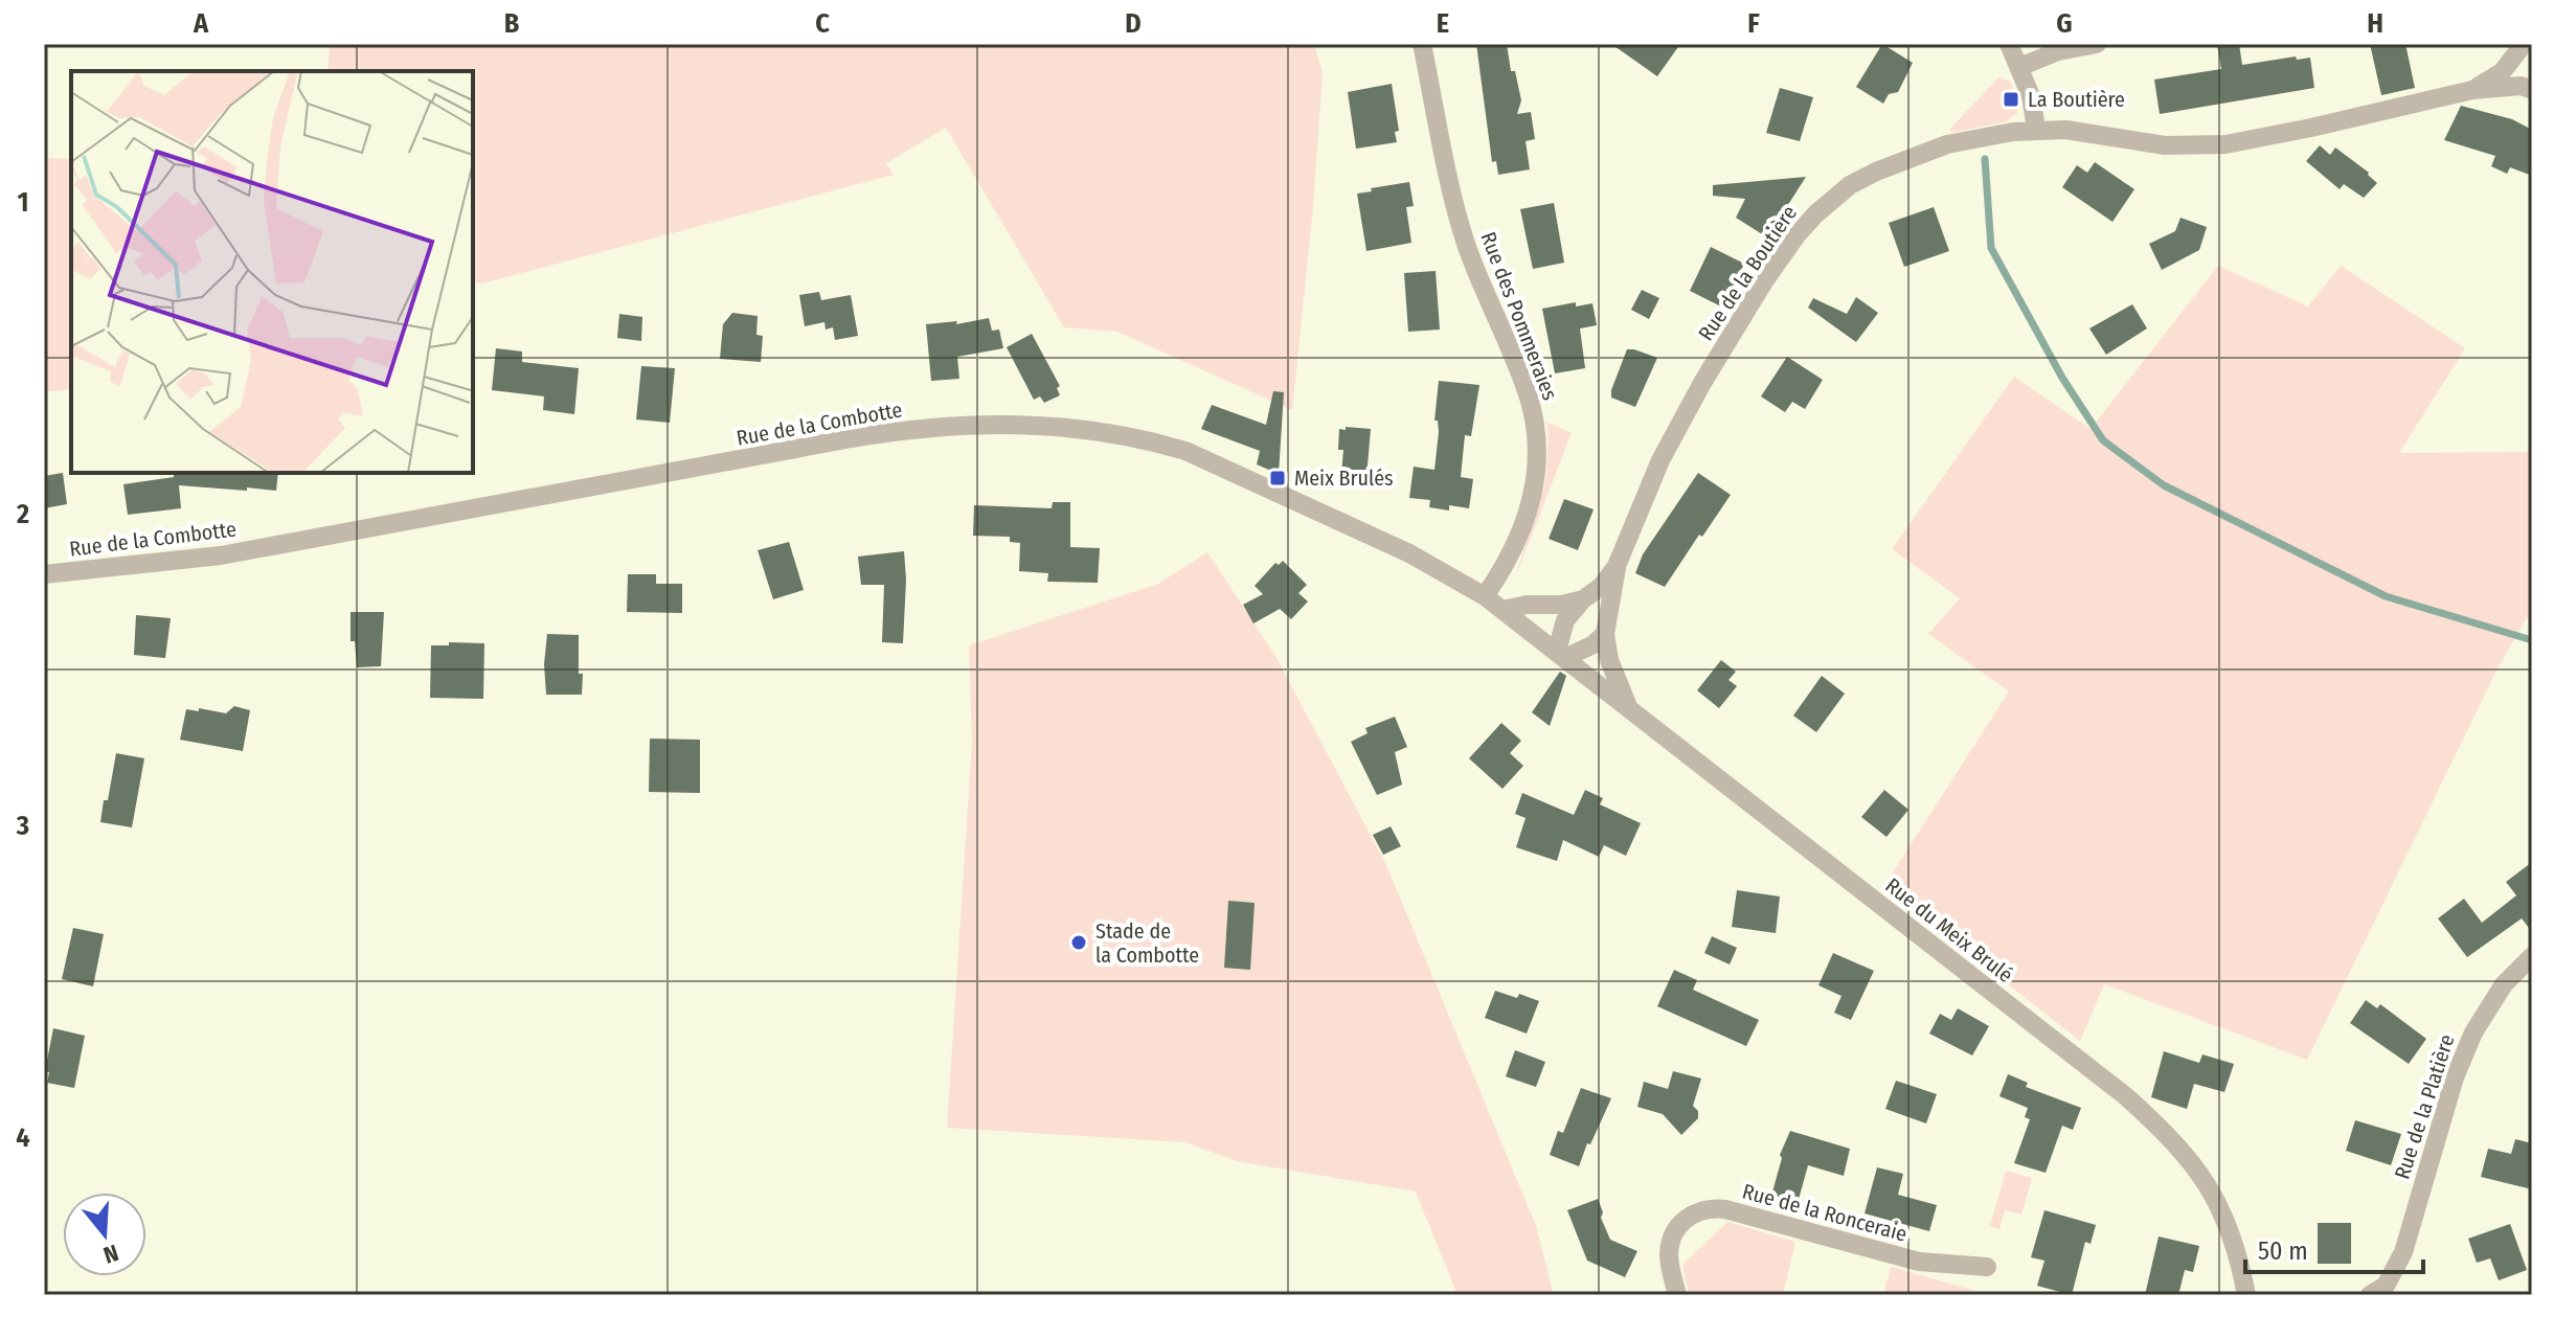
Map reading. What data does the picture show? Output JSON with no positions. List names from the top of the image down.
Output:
{
  "streets": {
    "street": [
      "Rue de la Boutière",
      "Rue des Pommeraies",
      "Rue de la Combotte",
      "Rue du Meix Brulé",
      "Rue de la Platière",
      "Rue de la Ronceraie"
    ]
  },
  "crossings": [
    ["Rue de la Boutière", "Rue de la Combotte"],
    ["Rue de la Boutière", "Rue du Meix Brulé"],
    ["Rue des Pommeraies", "Rue de la Combotte"],
    ["Rue de la Combotte", "Rue du Meix Brulé"]
  ],
  "places": {
    "transit": ["La Boutière", "Meix Brulés"],
    "other": ["Stade de la Combotte"]
  },
  "scale_bar": "50 m",
  "north": "bottom",
  "grid": {
    "columns": [
      "A",
      "B",
      "C",
      "D",
      "E",
      "F",
      "G",
      "H"
    ],
    "rows": [
      "1",
      "2",
      "3",
      "4"
    ]
  }
}
